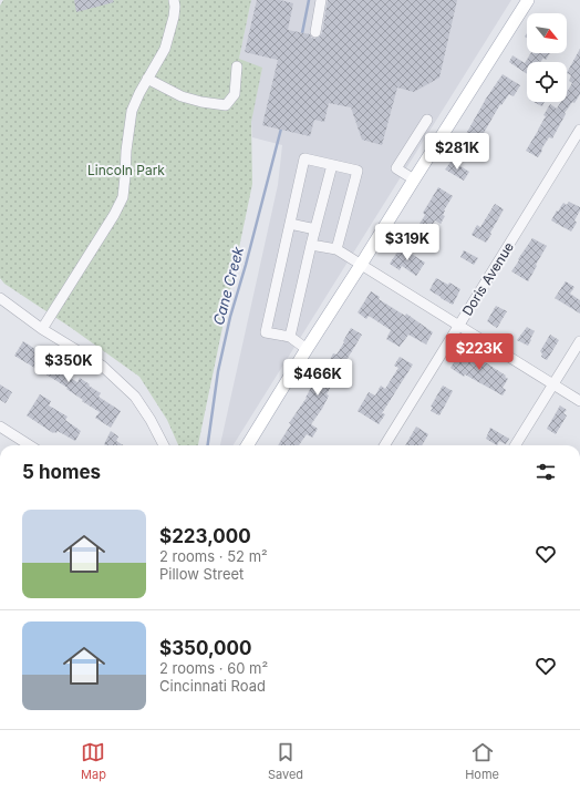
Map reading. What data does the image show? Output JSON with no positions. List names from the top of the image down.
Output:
{
  "streets": {
    "street": ["Doris Avenue"]
  },
  "water": ["Cane Creek"],
  "parks": ["Lincoln Park"],
  "north": "bottom right",
  "page": {
    "price": [
      "$281K",
      "$319K",
      "$223K",
      "$350K",
      "$466K"
    ],
    "heading": "5 homes",
    "list": [
      {
        "name": "$223,000",
        "note": "2 rooms · 52 m² · Pillow Street"
      },
      {
        "name": "$350,000",
        "note": "2 rooms · 60 m² · Cincinnati Road"
      }
    ],
    "tabs": ["Map", "Saved", "Home"]
  }
}
